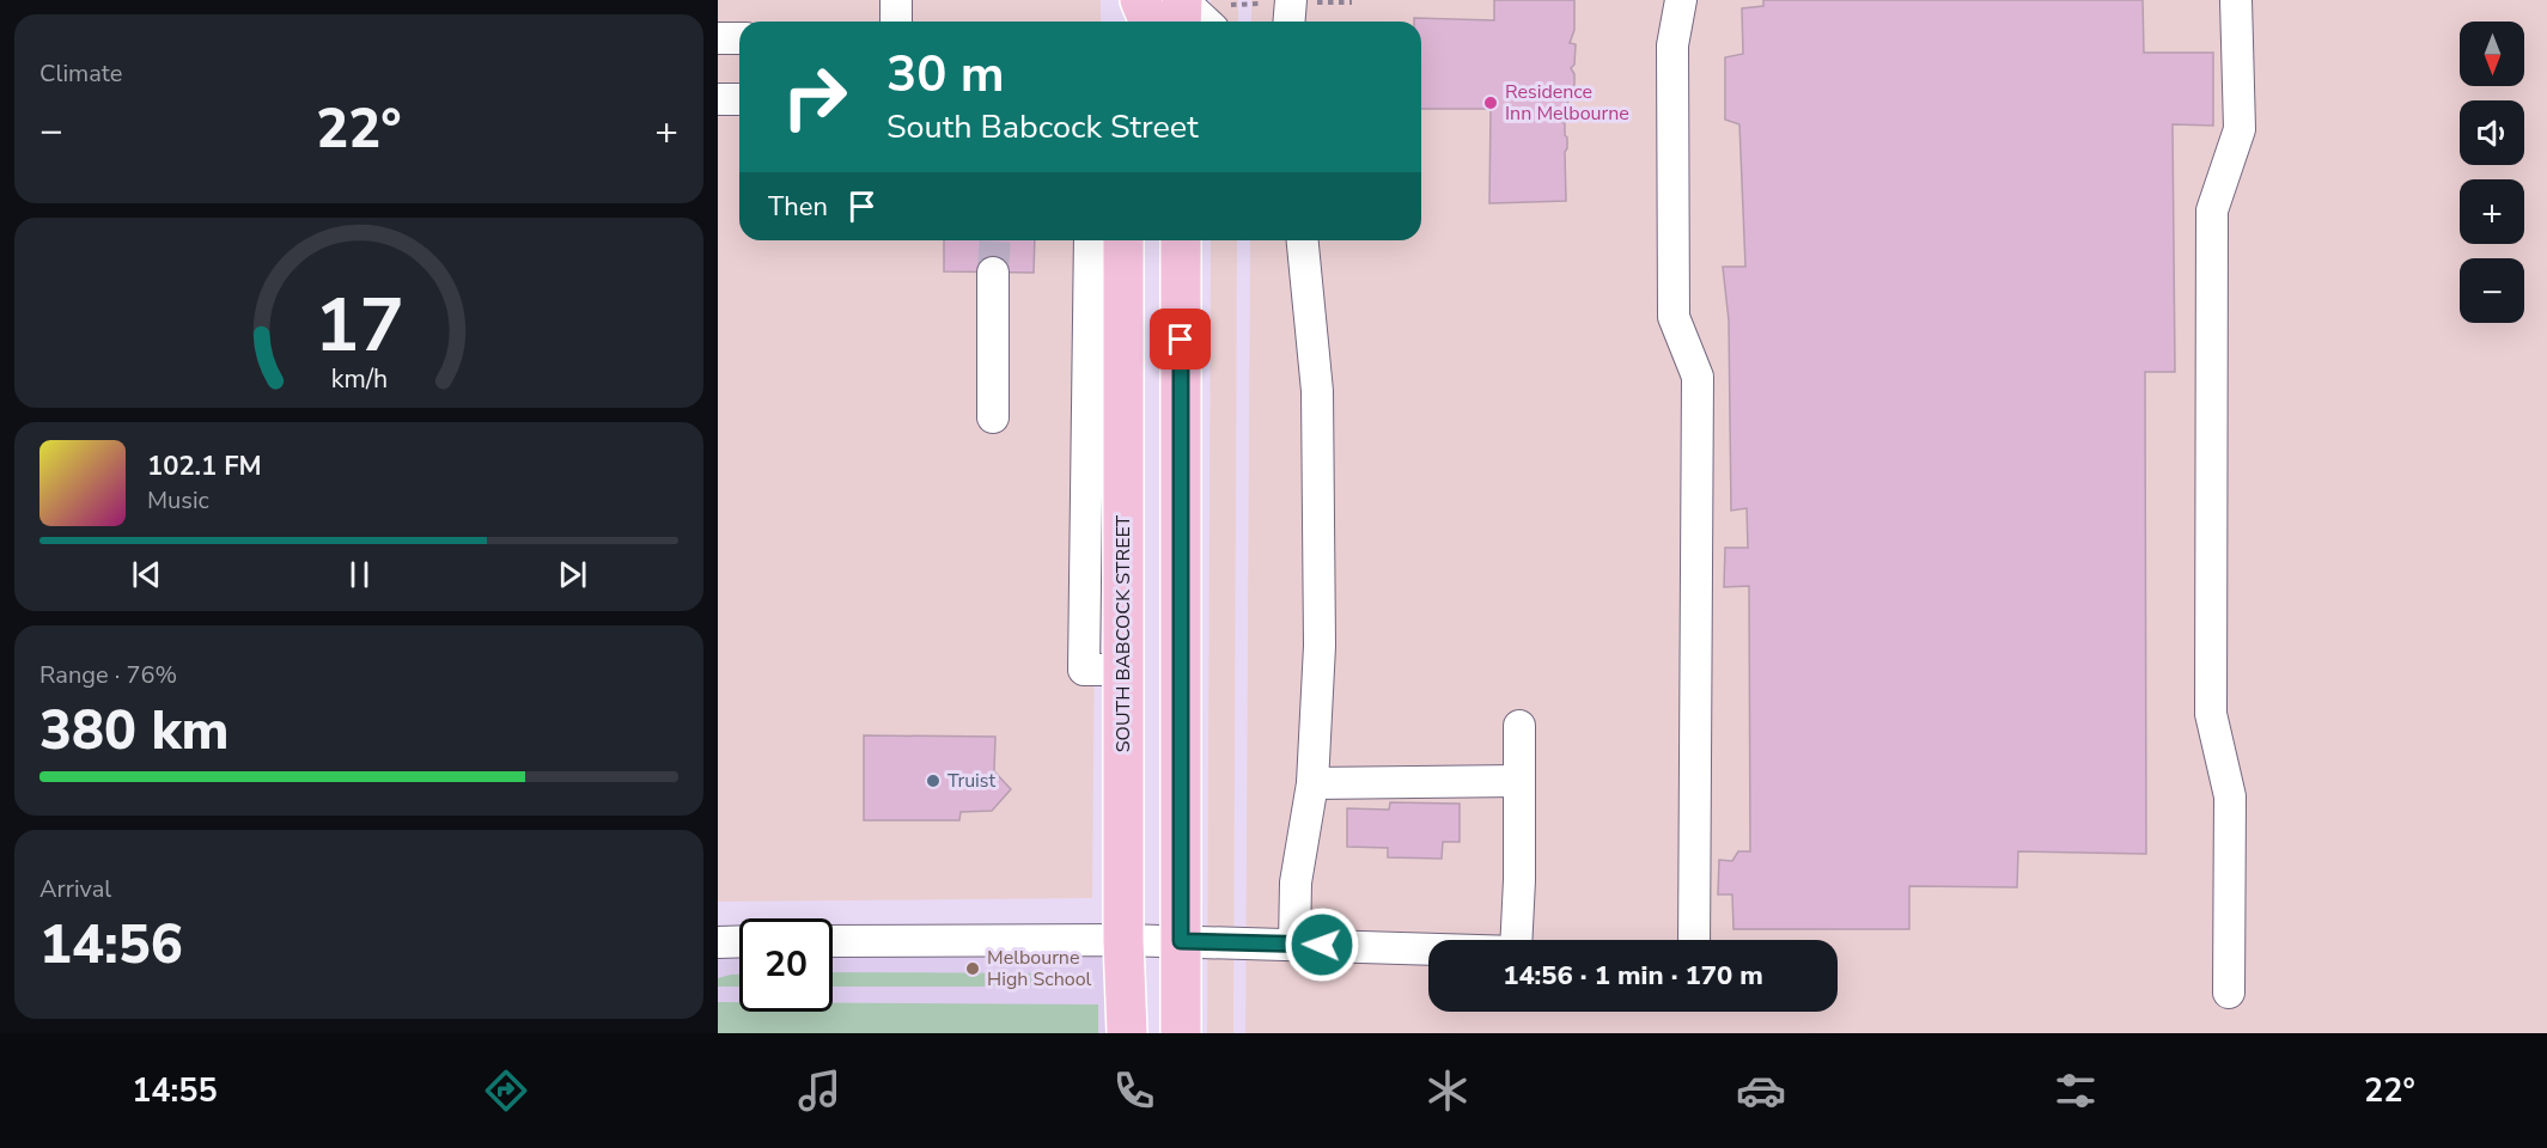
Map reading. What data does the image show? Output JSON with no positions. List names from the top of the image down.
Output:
{
  "streets": {
    "main road": ["SOUTH BABCOCK STREET"]
  },
  "places": ["Residence Inn Melbourne", "Truist", "Melbourne High School"],
  "north": "bottom",
  "page": {
    "tile": [
      "Climate",
      ["Range · 76%", "380 km"],
      ["Arrival", "14:56"]
    ],
    "map_buttons": ["+", "−"],
    "turn": ["30 m", "South Babcock Street"],
    "heat": ["−", "22°", "+"],
    "then": "Then",
    "song": ["102.1 FM", "Music"],
    "limit": "20",
    "trip": "14:56 · 1 min · 170 m",
    "tabs": ["14:55", "22°"],
    "gauge": ["17", "km/h"]
  }
}
